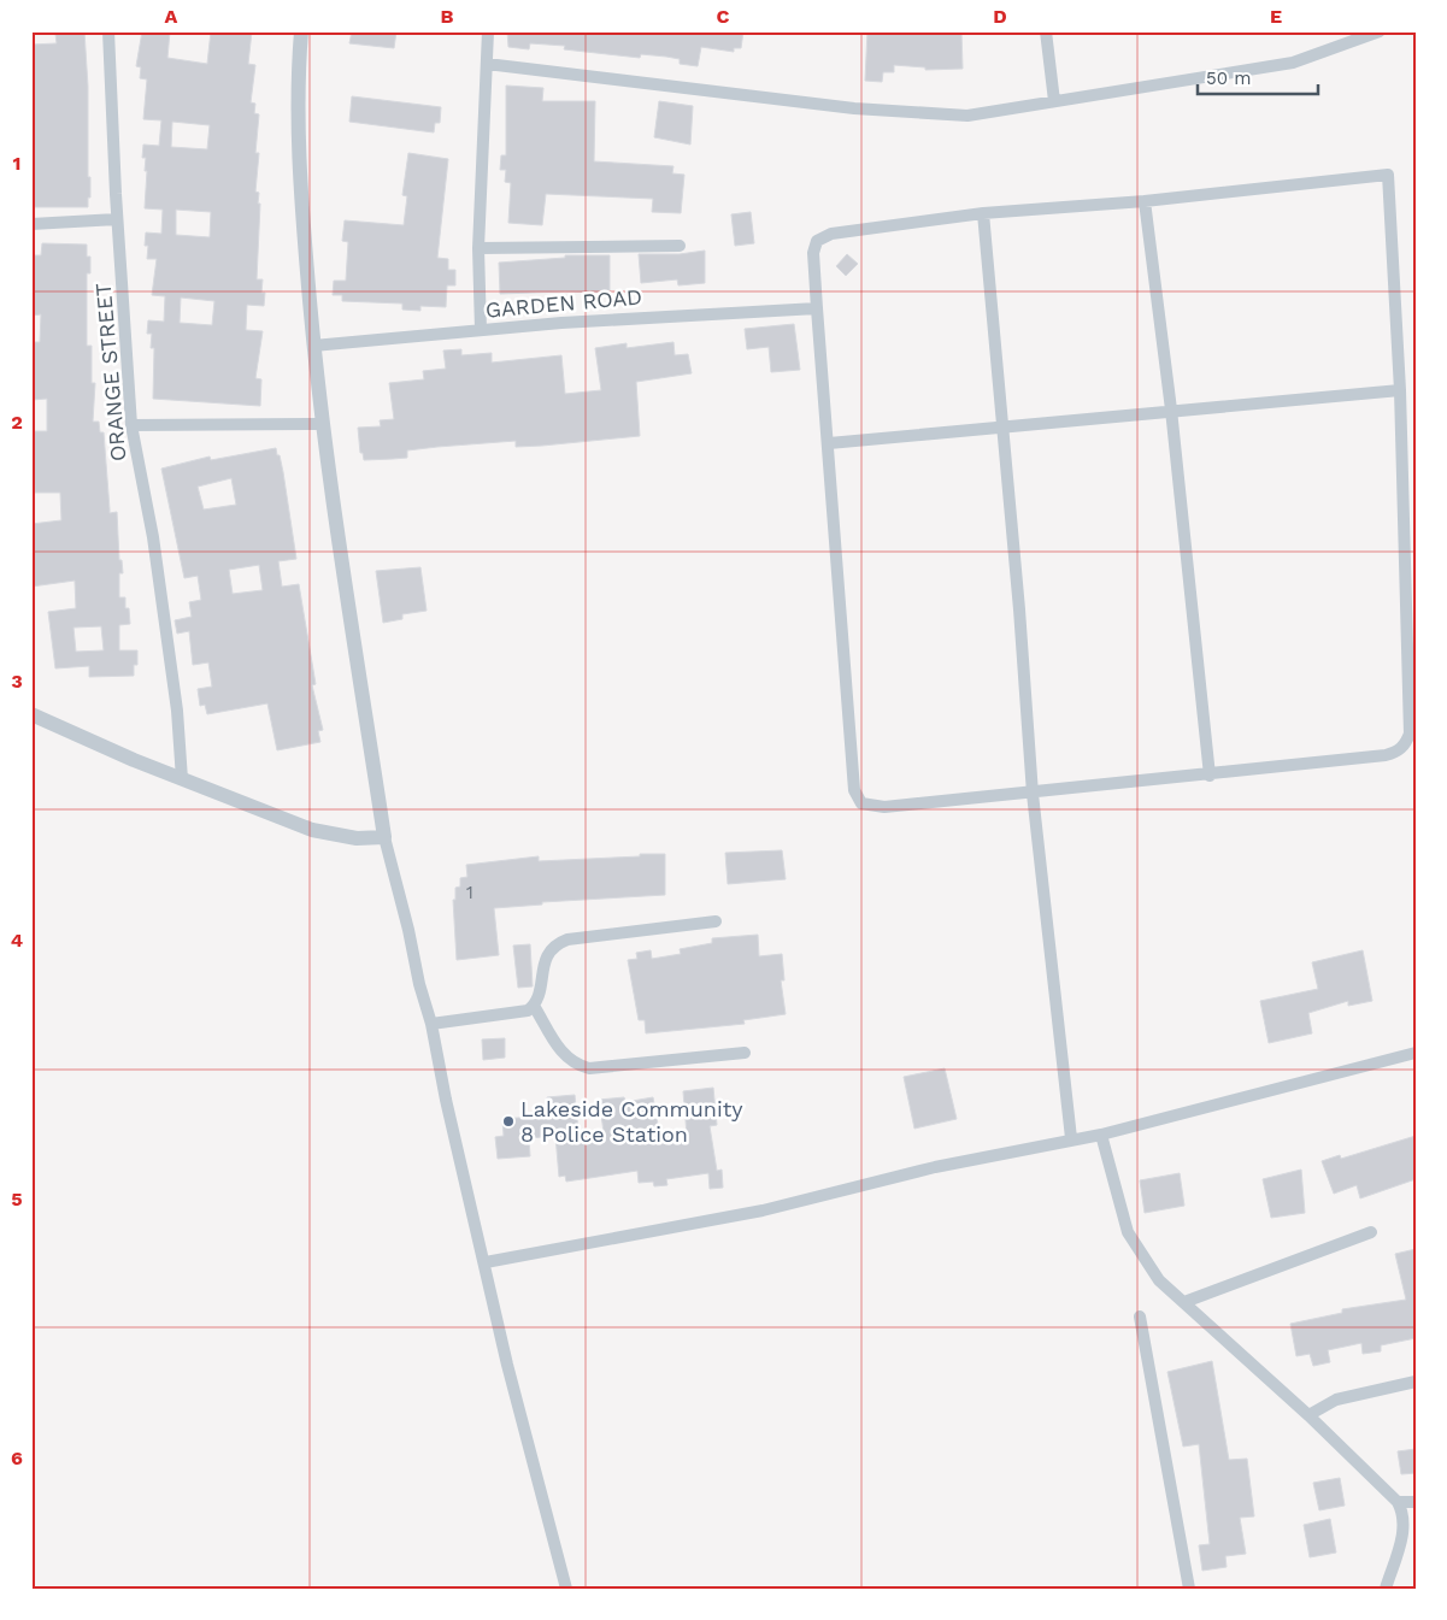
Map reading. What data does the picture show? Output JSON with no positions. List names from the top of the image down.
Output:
{
  "streets": {
    "street": ["GARDEN ROAD", "ORANGE STREET"]
  },
  "places": ["Lakeside Community 8 Police Station"],
  "house_numbers": ["1"],
  "scale_bar": "50 m",
  "grid": {
    "columns": [
      "A",
      "B",
      "C",
      "D",
      "E"
    ],
    "rows": [
      "1",
      "2",
      "3",
      "4",
      "5",
      "6"
    ]
  }
}
